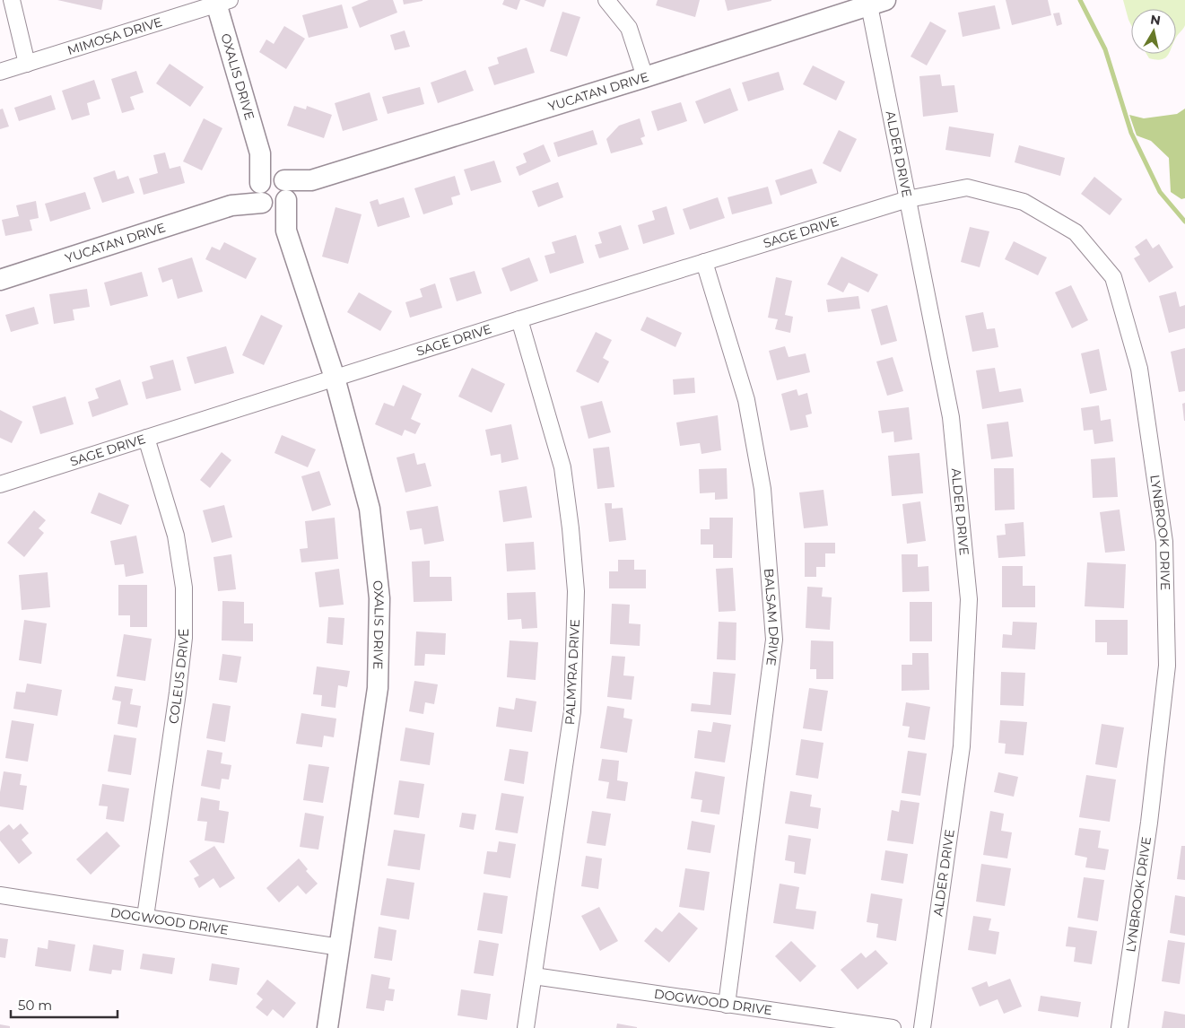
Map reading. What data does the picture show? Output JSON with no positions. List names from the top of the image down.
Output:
{
  "streets": {
    "street": [
      "MIMOSA DRIVE",
      "OXALIS DRIVE",
      "YUCATAN DRIVE",
      "ALDER DRIVE",
      "SAGE DRIVE",
      "LYNBROOK DRIVE",
      "BALSAM DRIVE",
      "PALMYRA DRIVE",
      "COLEUS DRIVE",
      "DOGWOOD DRIVE"
    ]
  },
  "crossings": [
    ["MIMOSA DRIVE", "OXALIS DRIVE"],
    ["OXALIS DRIVE", "YUCATAN DRIVE"],
    ["OXALIS DRIVE", "SAGE DRIVE"],
    ["OXALIS DRIVE", "DOGWOOD DRIVE"],
    ["YUCATAN DRIVE", "ALDER DRIVE"],
    ["ALDER DRIVE", "SAGE DRIVE"],
    ["ALDER DRIVE", "LYNBROOK DRIVE"],
    ["SAGE DRIVE", "LYNBROOK DRIVE"],
    ["SAGE DRIVE", "BALSAM DRIVE"],
    ["SAGE DRIVE", "PALMYRA DRIVE"],
    ["SAGE DRIVE", "COLEUS DRIVE"],
    ["BALSAM DRIVE", "DOGWOOD DRIVE"],
    ["PALMYRA DRIVE", "DOGWOOD DRIVE"],
    ["COLEUS DRIVE", "DOGWOOD DRIVE"]
  ],
  "scale_bar": "50 m",
  "north": "top"
}
